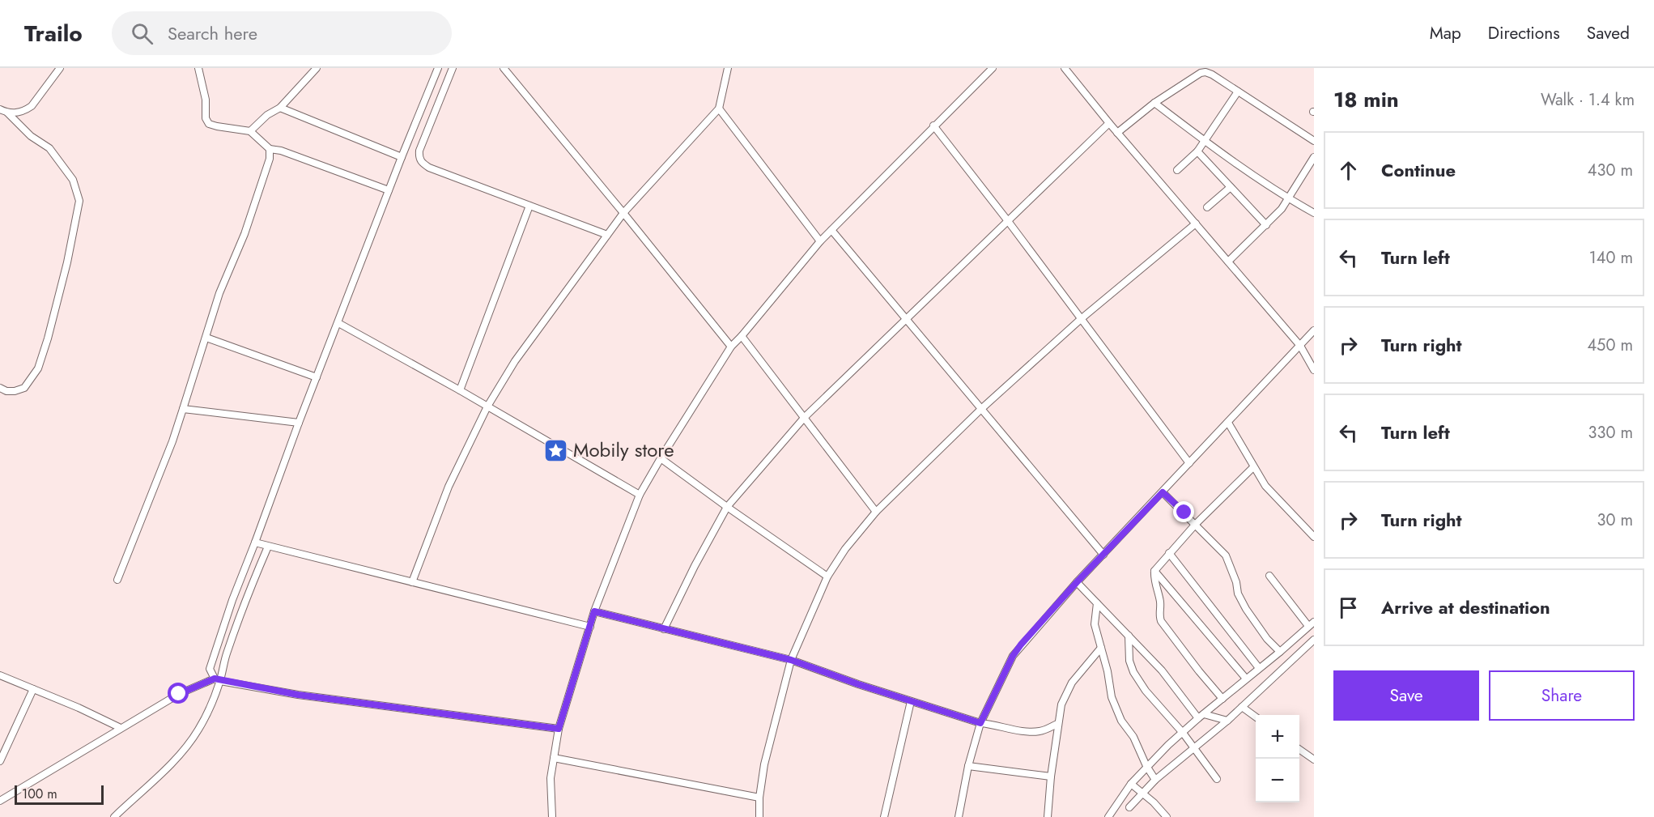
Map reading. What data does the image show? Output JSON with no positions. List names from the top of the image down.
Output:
{
  "places": {
    "place": ["Mobily store"]
  },
  "scale_bar": "100 m",
  "page": {
    "header": "Trailo",
    "search": "Search here",
    "nav": ["Map", "Directions", "Saved"],
    "heading": ["18 min", "Walk · 1.4 km"],
    "list": [
      ["Continue", "430 m"],
      ["Turn left", "140 m"],
      ["Turn right", "450 m"],
      ["Turn left", "330 m"],
      ["Turn right", "30 m"],
      "Arrive at destination"
    ],
    "buttons": ["Save", "Share"],
    "map_buttons": ["+", "−"],
    "scale": "100 m"
  }
}
